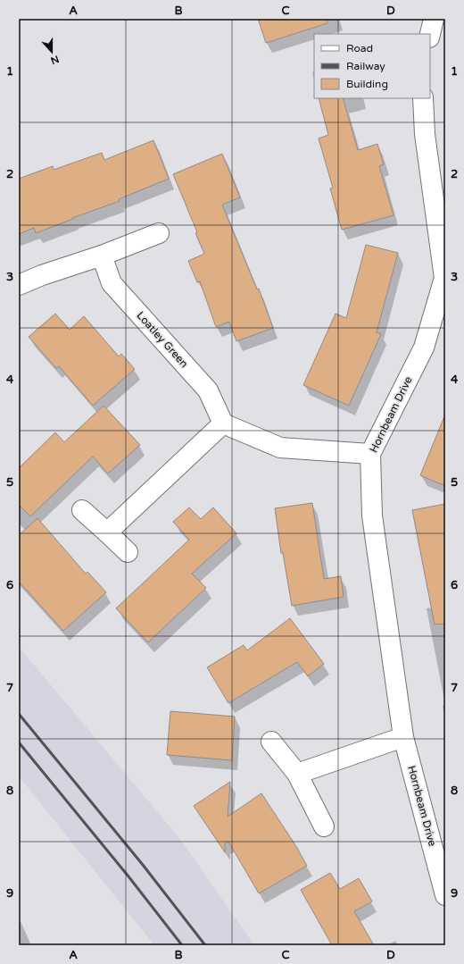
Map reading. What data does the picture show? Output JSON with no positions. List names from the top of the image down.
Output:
{
  "streets": {
    "street": ["Loatley Green", "Hornbeam Drive"]
  },
  "legend": ["Road", "Railway", "Building"],
  "north": "bottom",
  "grid": {
    "columns": [
      "A",
      "B",
      "C",
      "D"
    ],
    "rows": [
      "1",
      "2",
      "3",
      "4",
      "5",
      "6",
      "7",
      "8",
      "9"
    ]
  }
}
